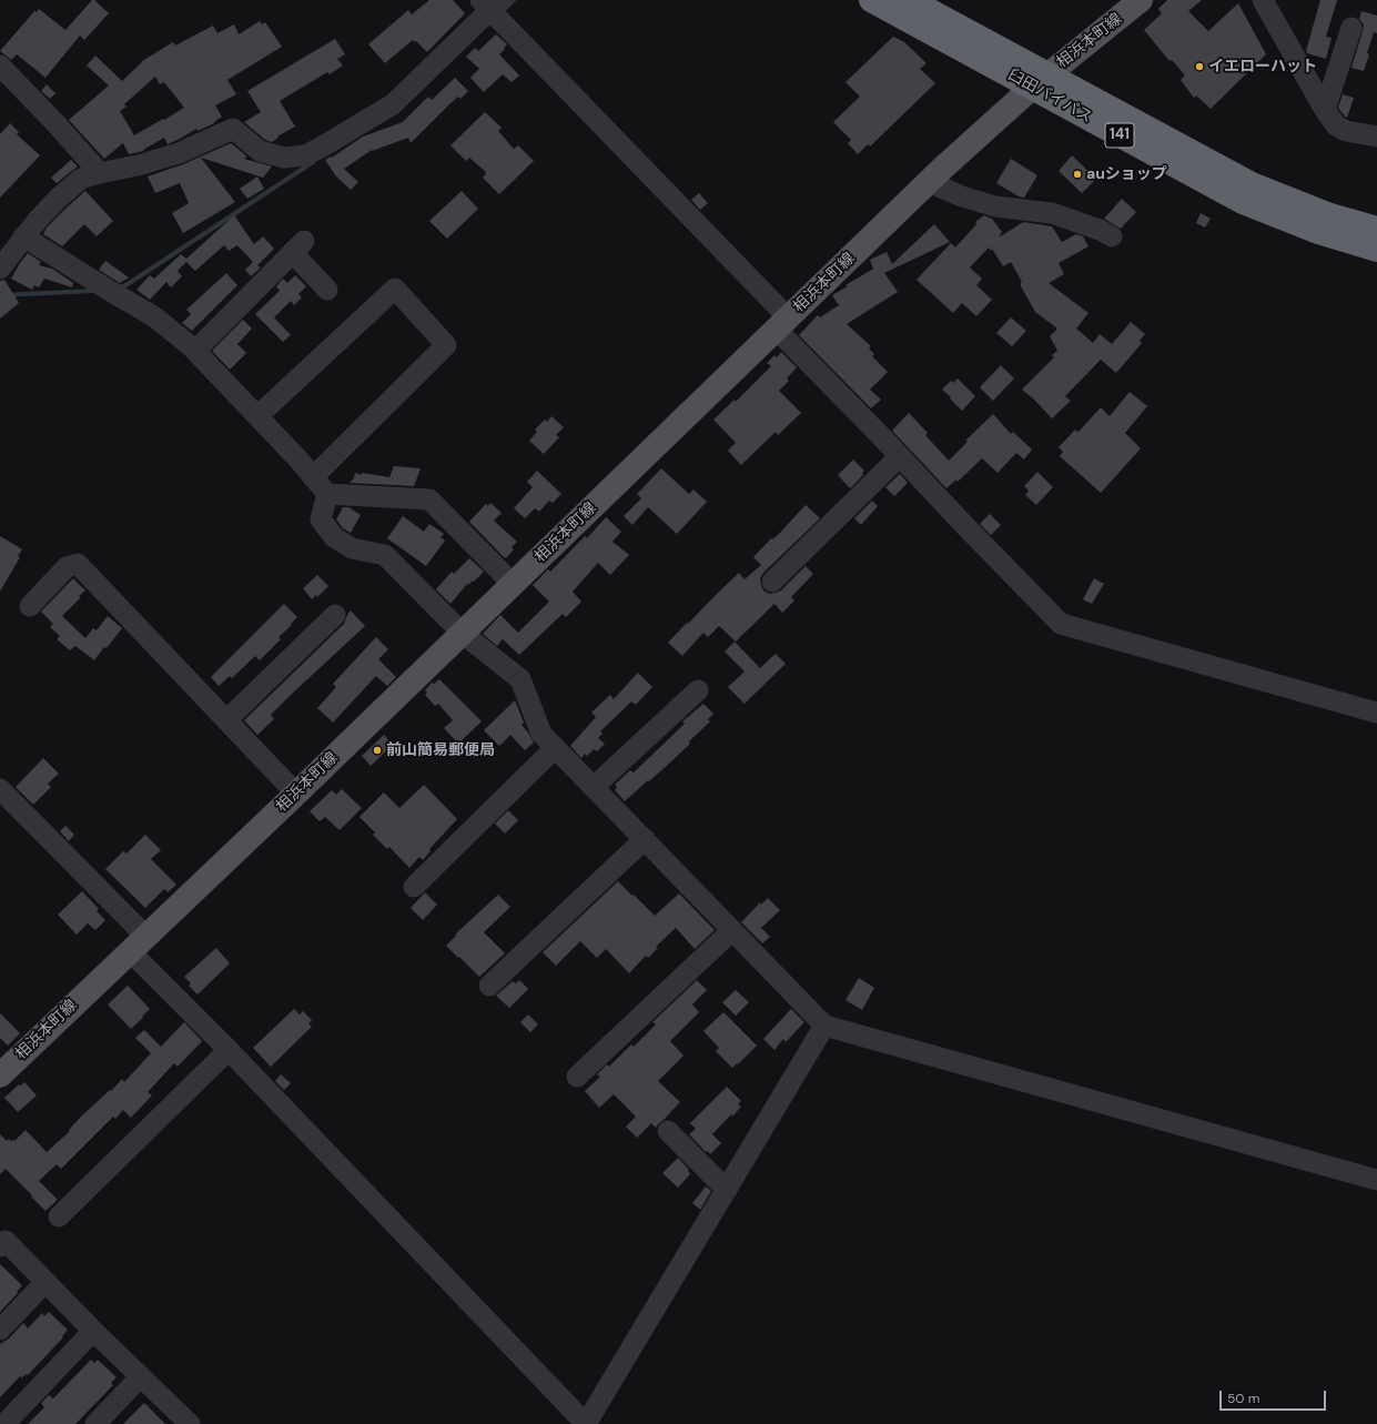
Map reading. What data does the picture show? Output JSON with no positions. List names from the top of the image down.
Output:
{
  "streets": {
    "highway": ["臼田バイパス", "141"],
    "main road": ["相浜本町線"]
  },
  "crossings": [
    ["相浜本町線", "臼田バイパス"]
  ],
  "places": ["イエローハット", "auショップ", "前山簡易郵便局"],
  "scale_bar": "50 m"
}
